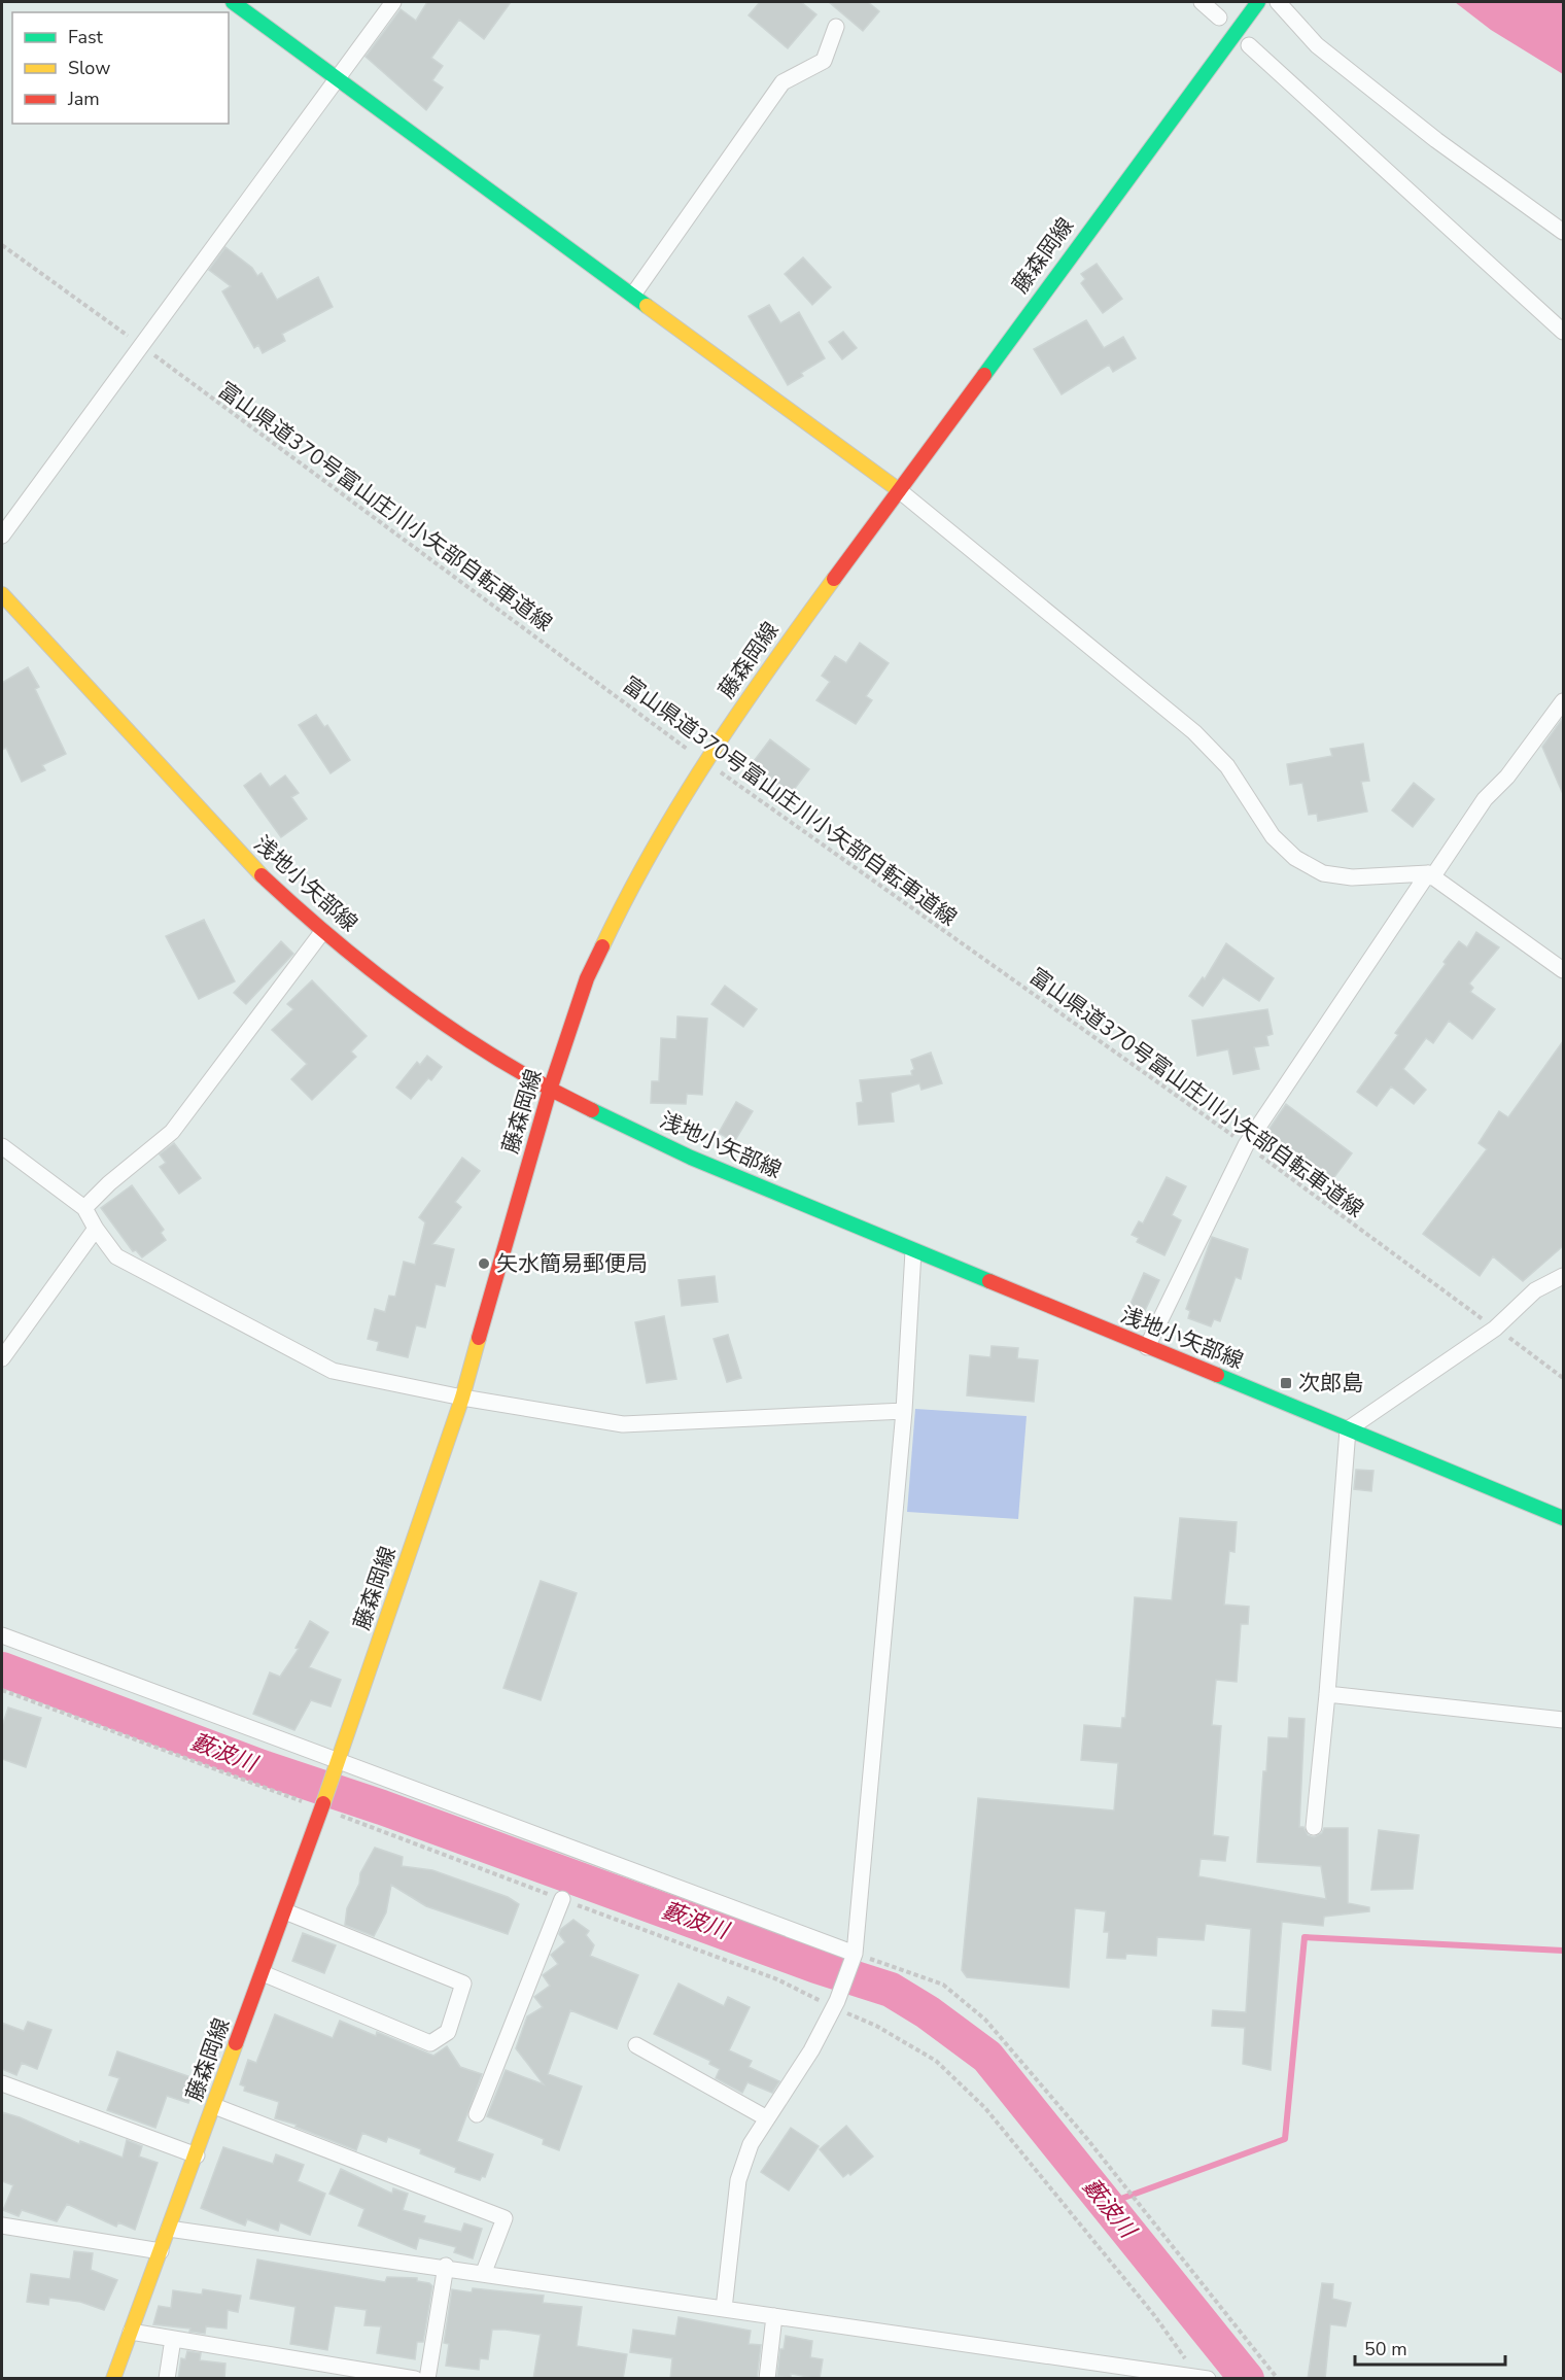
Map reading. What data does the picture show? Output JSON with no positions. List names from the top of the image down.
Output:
{
  "streets": {
    "main road": ["藤森岡線", "浅地小矢部線"],
    "path": ["富山県道370号富山庄川小矢部自転車道線"]
  },
  "crossings": [
    ["藤森岡線", "富山県道370号富山庄川小矢部自転車道線"],
    ["藤森岡線", "浅地小矢部線"]
  ],
  "water": ["藪波川"],
  "places": {
    "other": ["矢水簡易郵便局"],
    "transit": ["次郎島"]
  },
  "legend": ["Fast", "Slow", "Jam"],
  "scale_bar": "50 m"
}
